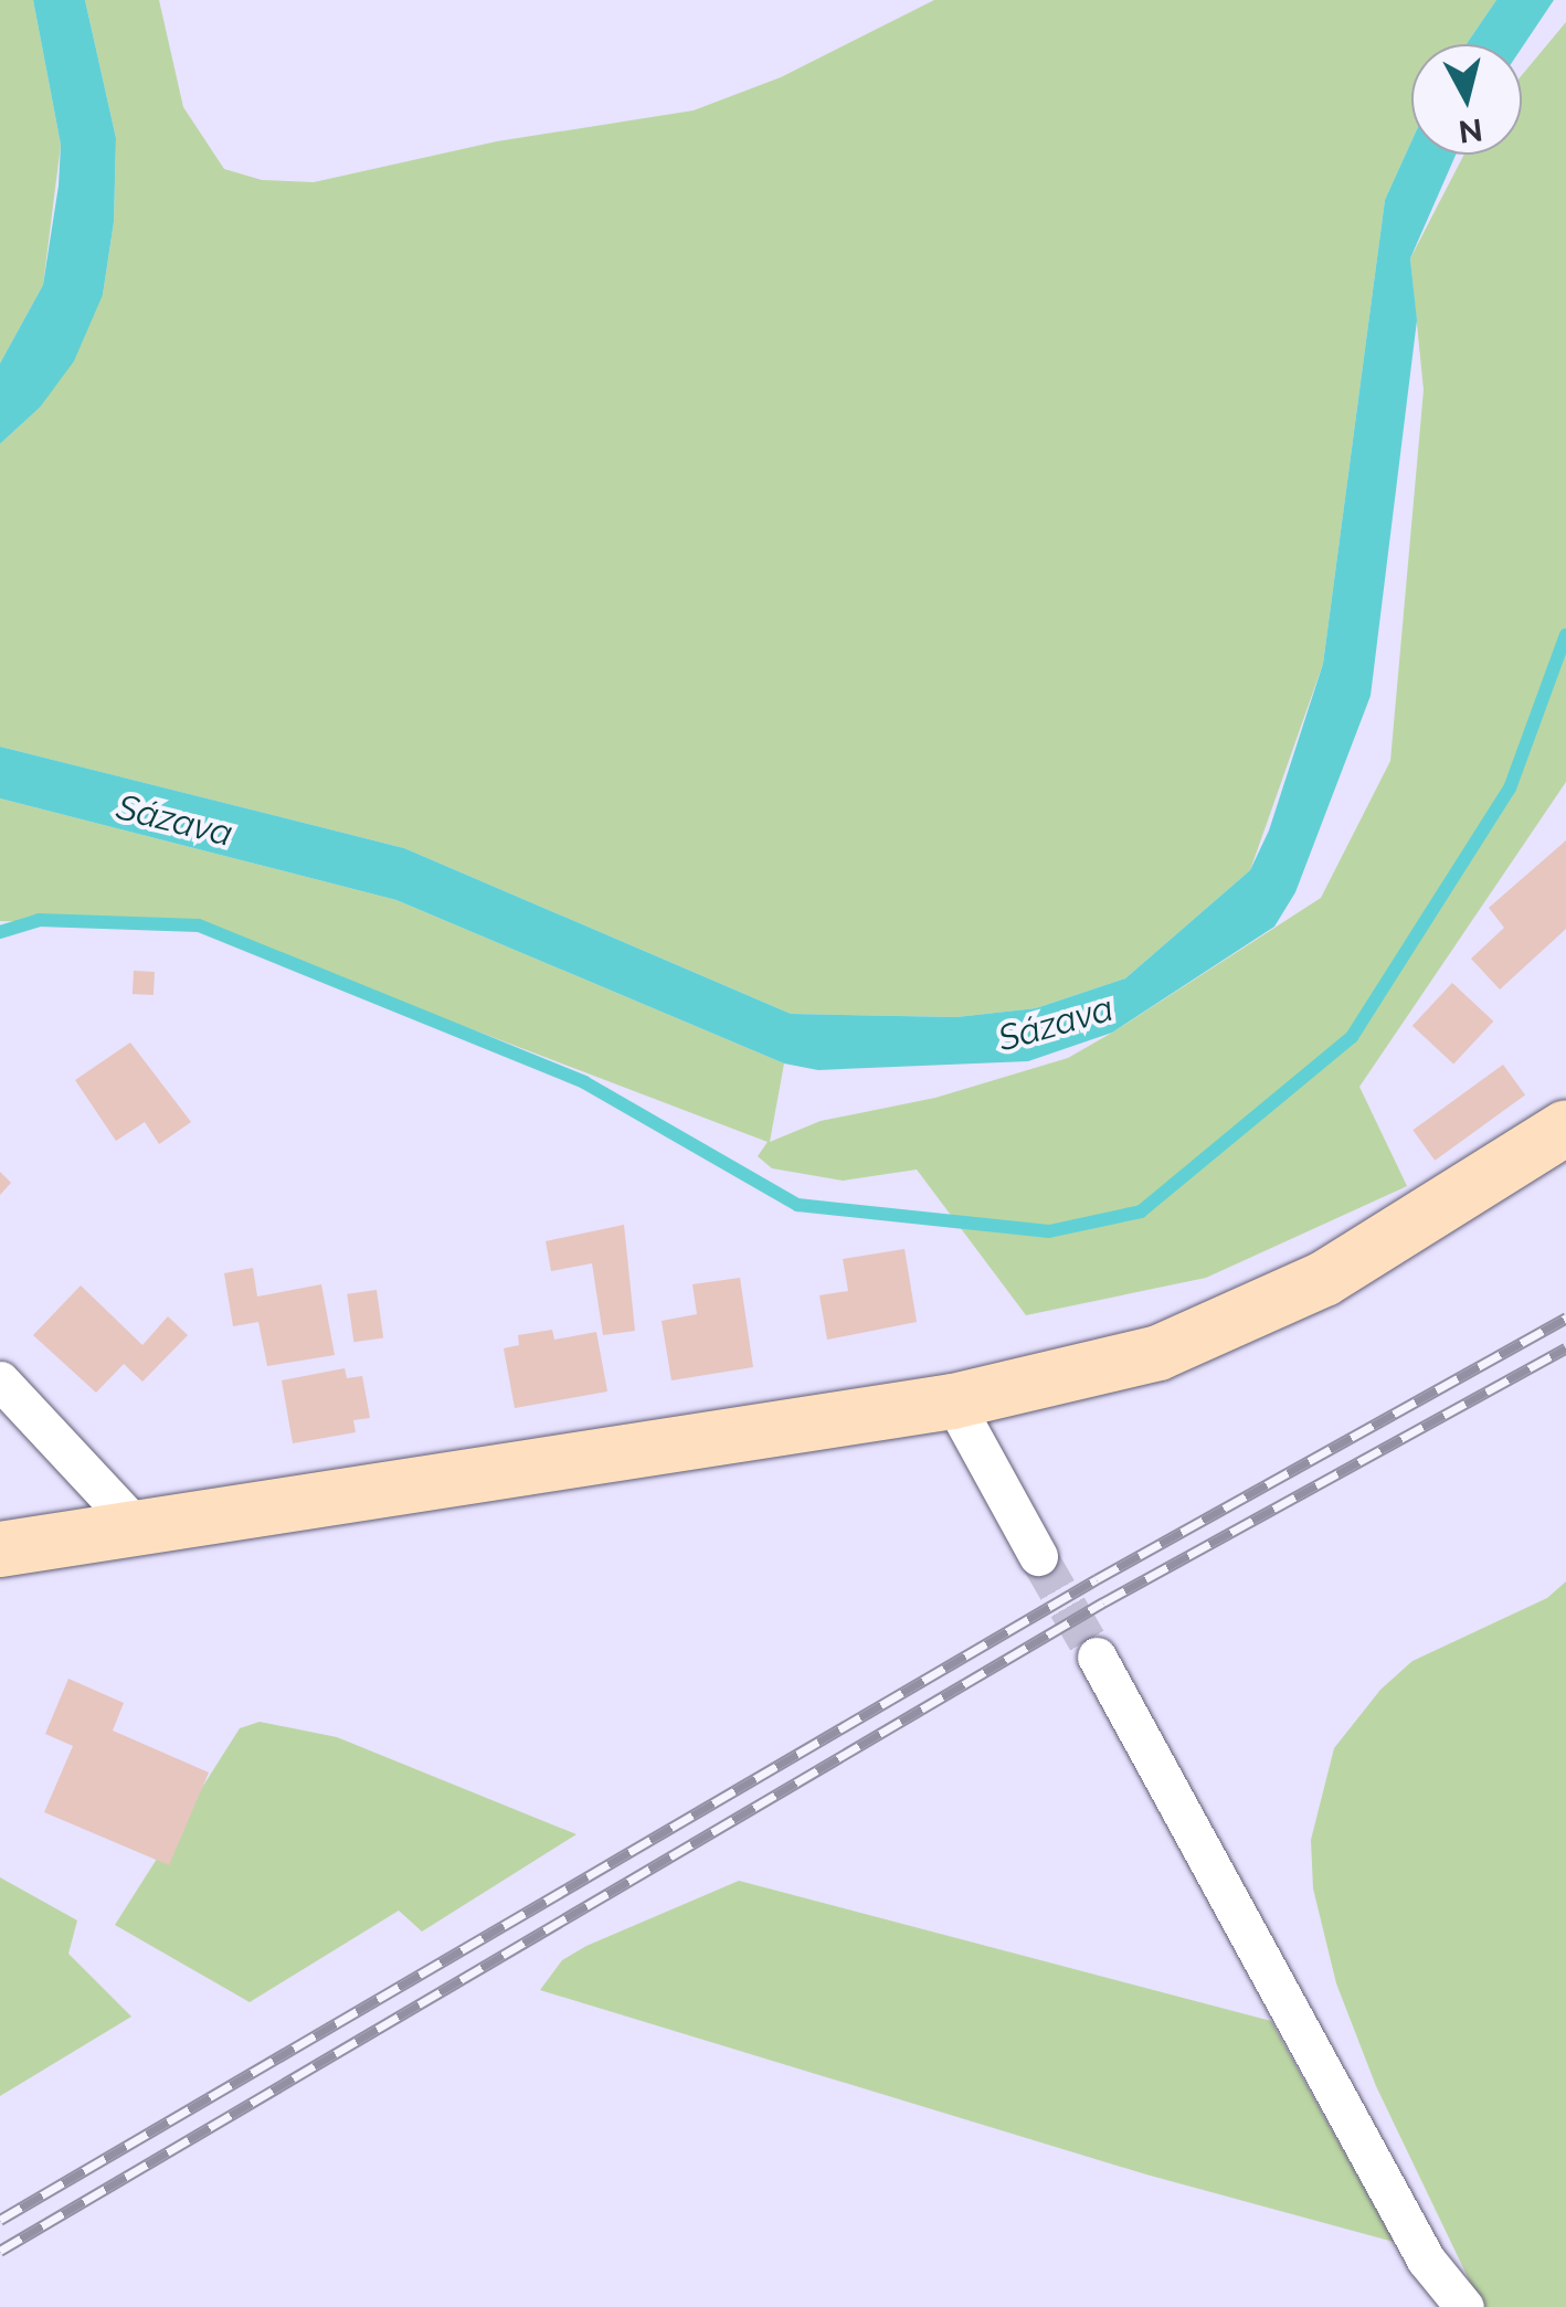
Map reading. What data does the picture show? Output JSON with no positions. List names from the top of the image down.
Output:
{
  "water": ["Sázava"],
  "north": "bottom"
}
